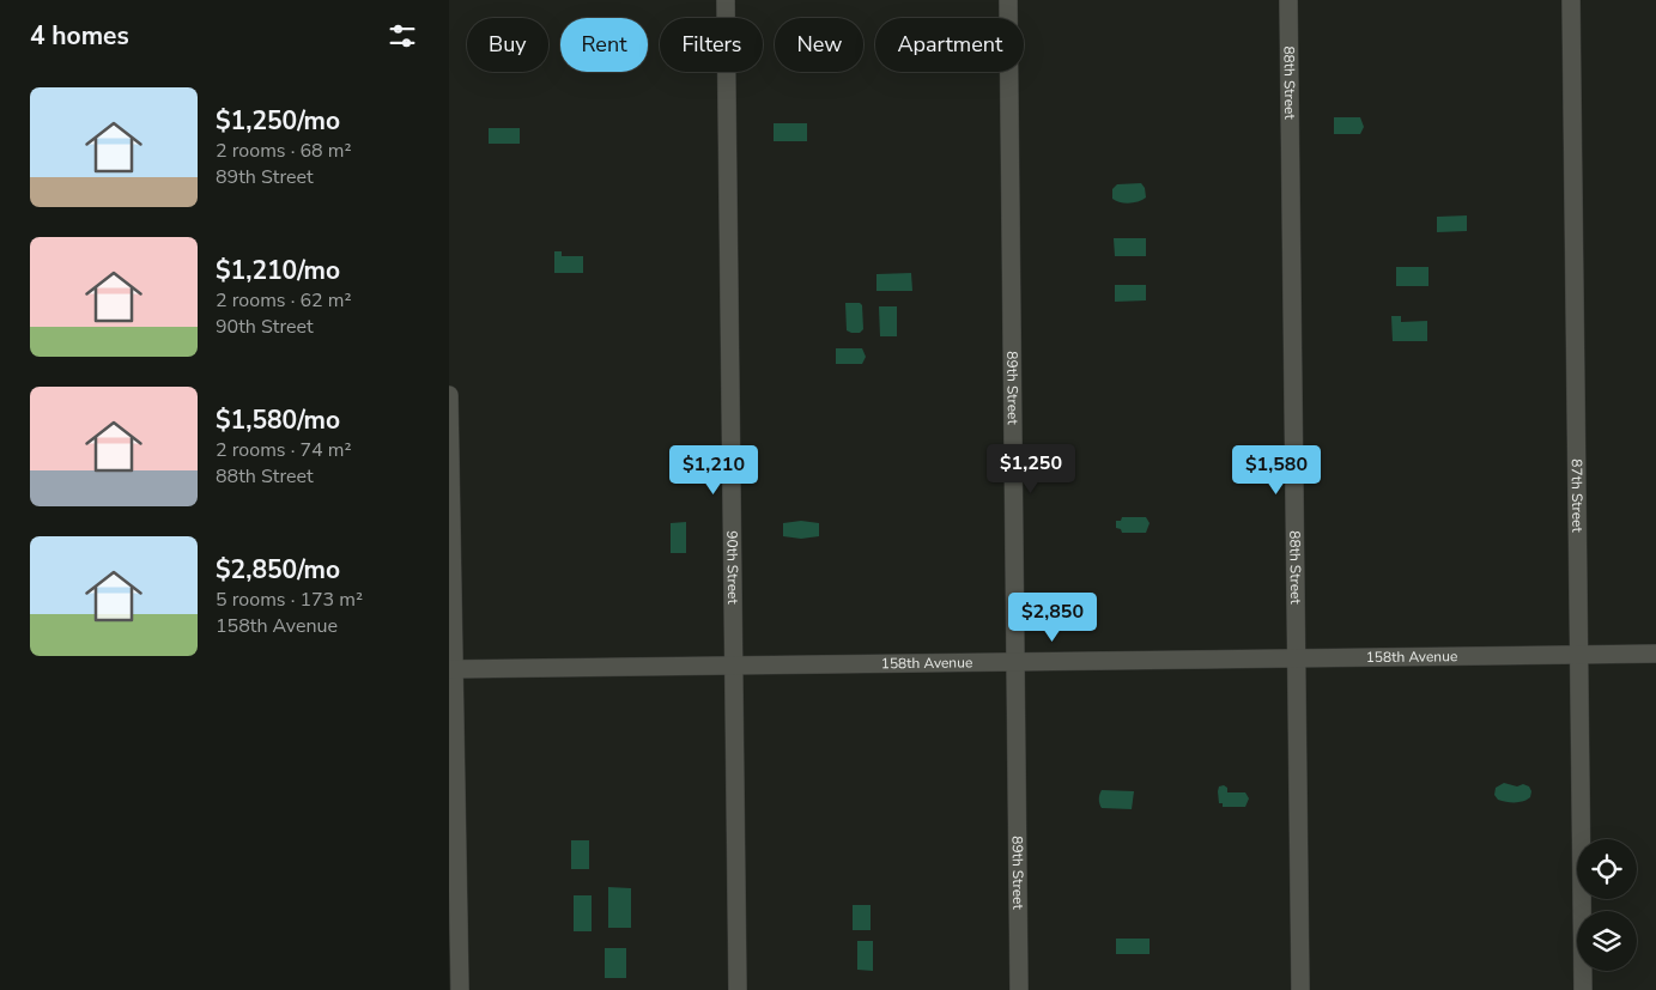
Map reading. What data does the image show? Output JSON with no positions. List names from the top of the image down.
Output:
{
  "streets": {
    "street": [
      "88th Street",
      "89th Street",
      "87th Street",
      "90th Street",
      "158th Avenue"
    ]
  },
  "crossings": [
    ["88th Street", "158th Avenue"],
    ["89th Street", "158th Avenue"],
    ["87th Street", "158th Avenue"],
    ["90th Street", "158th Avenue"]
  ],
  "page": {
    "heading": "4 homes",
    "chip": [
      "Buy",
      "Rent",
      "Filters",
      "New",
      "Apartment"
    ],
    "list": [
      {
        "name": "$1,250/mo",
        "note": "2 rooms · 68 m² · 89th Street"
      },
      {
        "name": "$1,210/mo",
        "note": "2 rooms · 62 m² · 90th Street"
      },
      {
        "name": "$1,580/mo",
        "note": "2 rooms · 74 m² · 88th Street"
      },
      {
        "name": "$2,850/mo",
        "note": "5 rooms · 173 m² · 158th Avenue"
      }
    ],
    "price": [
      "$1,250",
      "$1,210",
      "$1,580",
      "$2,850"
    ]
  }
}
